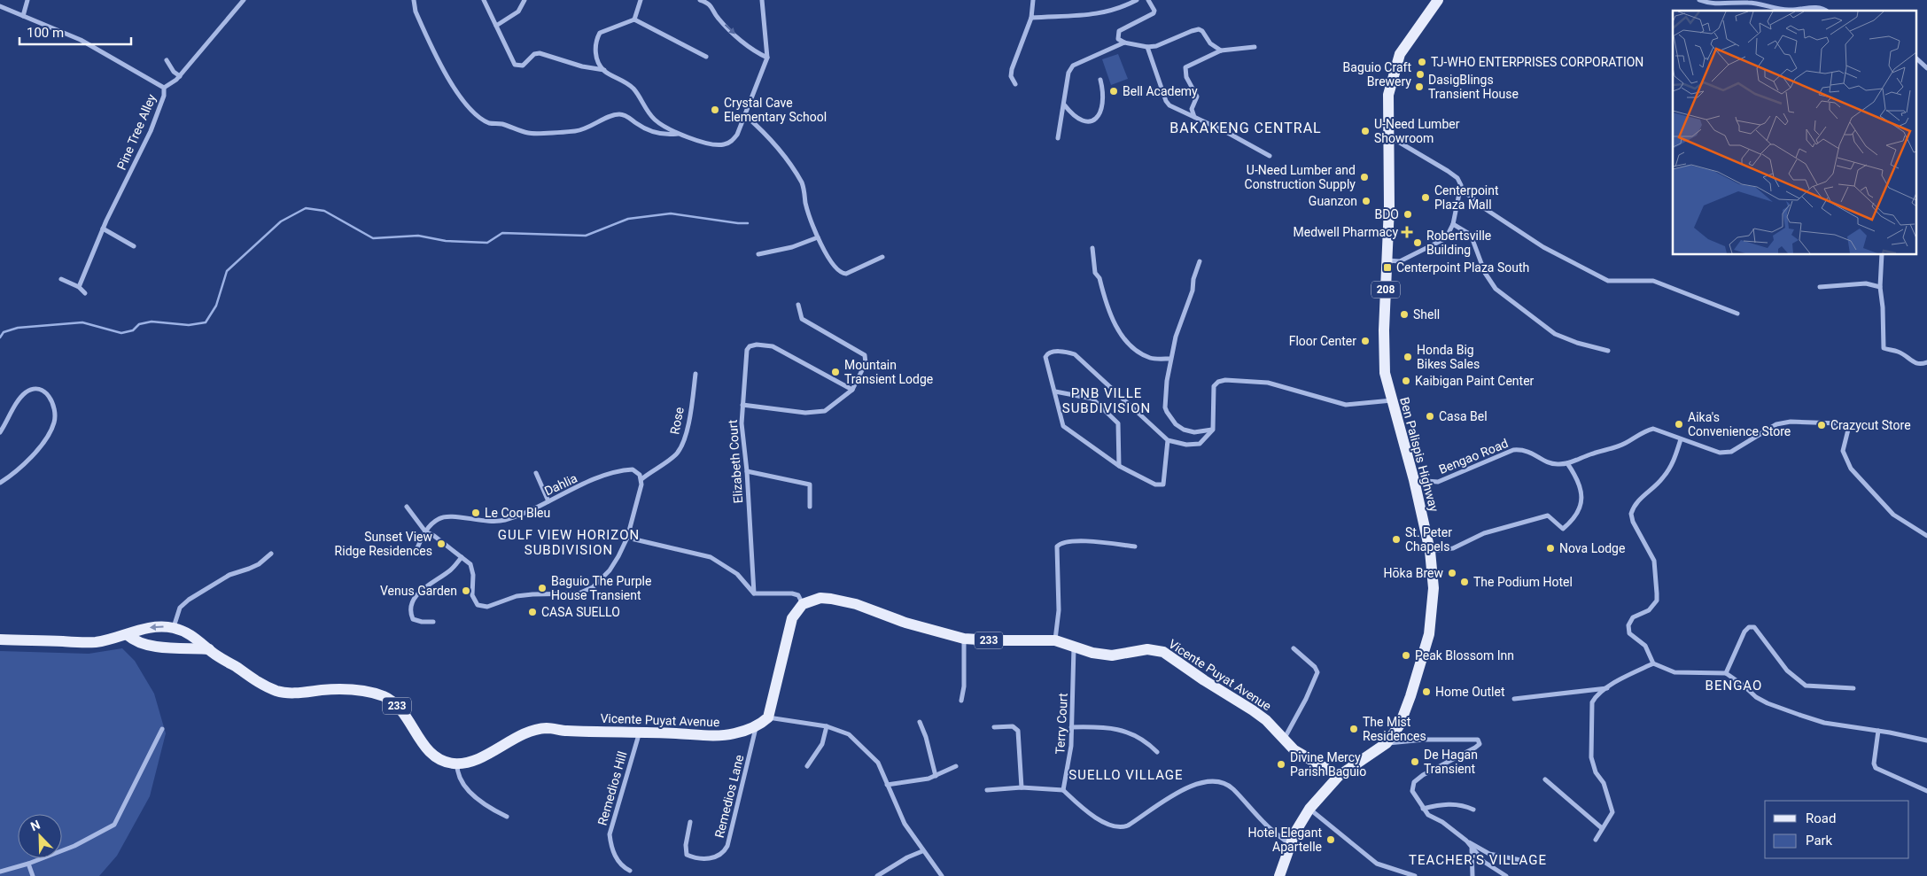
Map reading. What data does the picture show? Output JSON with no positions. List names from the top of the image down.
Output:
{
  "streets": {
    "main road": [
      "208",
      "Ben Palispis Highway",
      "233",
      "Vicente Puyat Avenue"
    ],
    "street": [
      "Pine Tree Alley",
      "Rose",
      "Bengao Road",
      "Elizabeth Court",
      "Dahlia",
      "Terry Court",
      "Remedios Hill",
      "Remedios Lane"
    ]
  },
  "crossings": [
    ["Rose", "Dahlia"],
    ["Ben Palispis Highway", "Bengao Road"],
    ["Ben Palispis Highway", "Vicente Puyat Avenue"],
    ["233", "Vicente Puyat Avenue"],
    ["Vicente Puyat Avenue", "Terry Court"],
    ["Vicente Puyat Avenue", "Remedios Hill"],
    ["Vicente Puyat Avenue", "Remedios Lane"]
  ],
  "districts": [
    "BAKAKENG CENTRAL",
    "PNB VILLE SUBDIVISION",
    "GULF VIEW HORIZON SUBDIVISION",
    "BENGAO",
    "SUELLO VILLAGE",
    "TEACHER'S VILLAGE"
  ],
  "places": {
    "other": [
      "TJ-WHO ENTERPRISES CORPORATION",
      "Baguio Craft Brewery",
      "DasigBlings Transient House",
      "Bell Academy",
      "Crystal Cave Elementary School",
      "U-Need Lumber Showroom",
      "U-Need Lumber and Construction Supply",
      "Centerpoint Plaza Mall",
      "Guanzon",
      "BDO",
      "Robertsville Building",
      "Shell",
      "Floor Center",
      "Honda Big Bikes Sales",
      "Mountain Transient Lodge",
      "Kaibigan Paint Center",
      "Casa Bel",
      "Aika's Convenience Store",
      "Crazycut Store",
      "Le Coq Bleu",
      "St. Peter Chapels",
      "Sunset View Ridge Residences",
      "Nova Lodge",
      "Hōka Brew",
      "The Podium Hotel",
      "Baguio The Purple House Transient",
      "Venus Garden",
      "CASA SUELLO",
      "Peak Blossom Inn",
      "Home Outlet",
      "The Mist Residences",
      "De Hagan Transient",
      "Divine Mercy Parish Baguio",
      "Hotel Elegant Apartelle"
    ],
    "health": ["Medwell Pharmacy"],
    "transit": ["Centerpoint Plaza South"]
  },
  "legend": ["Road", "Park"],
  "scale_bar": "100 m",
  "north": "top left"
}
